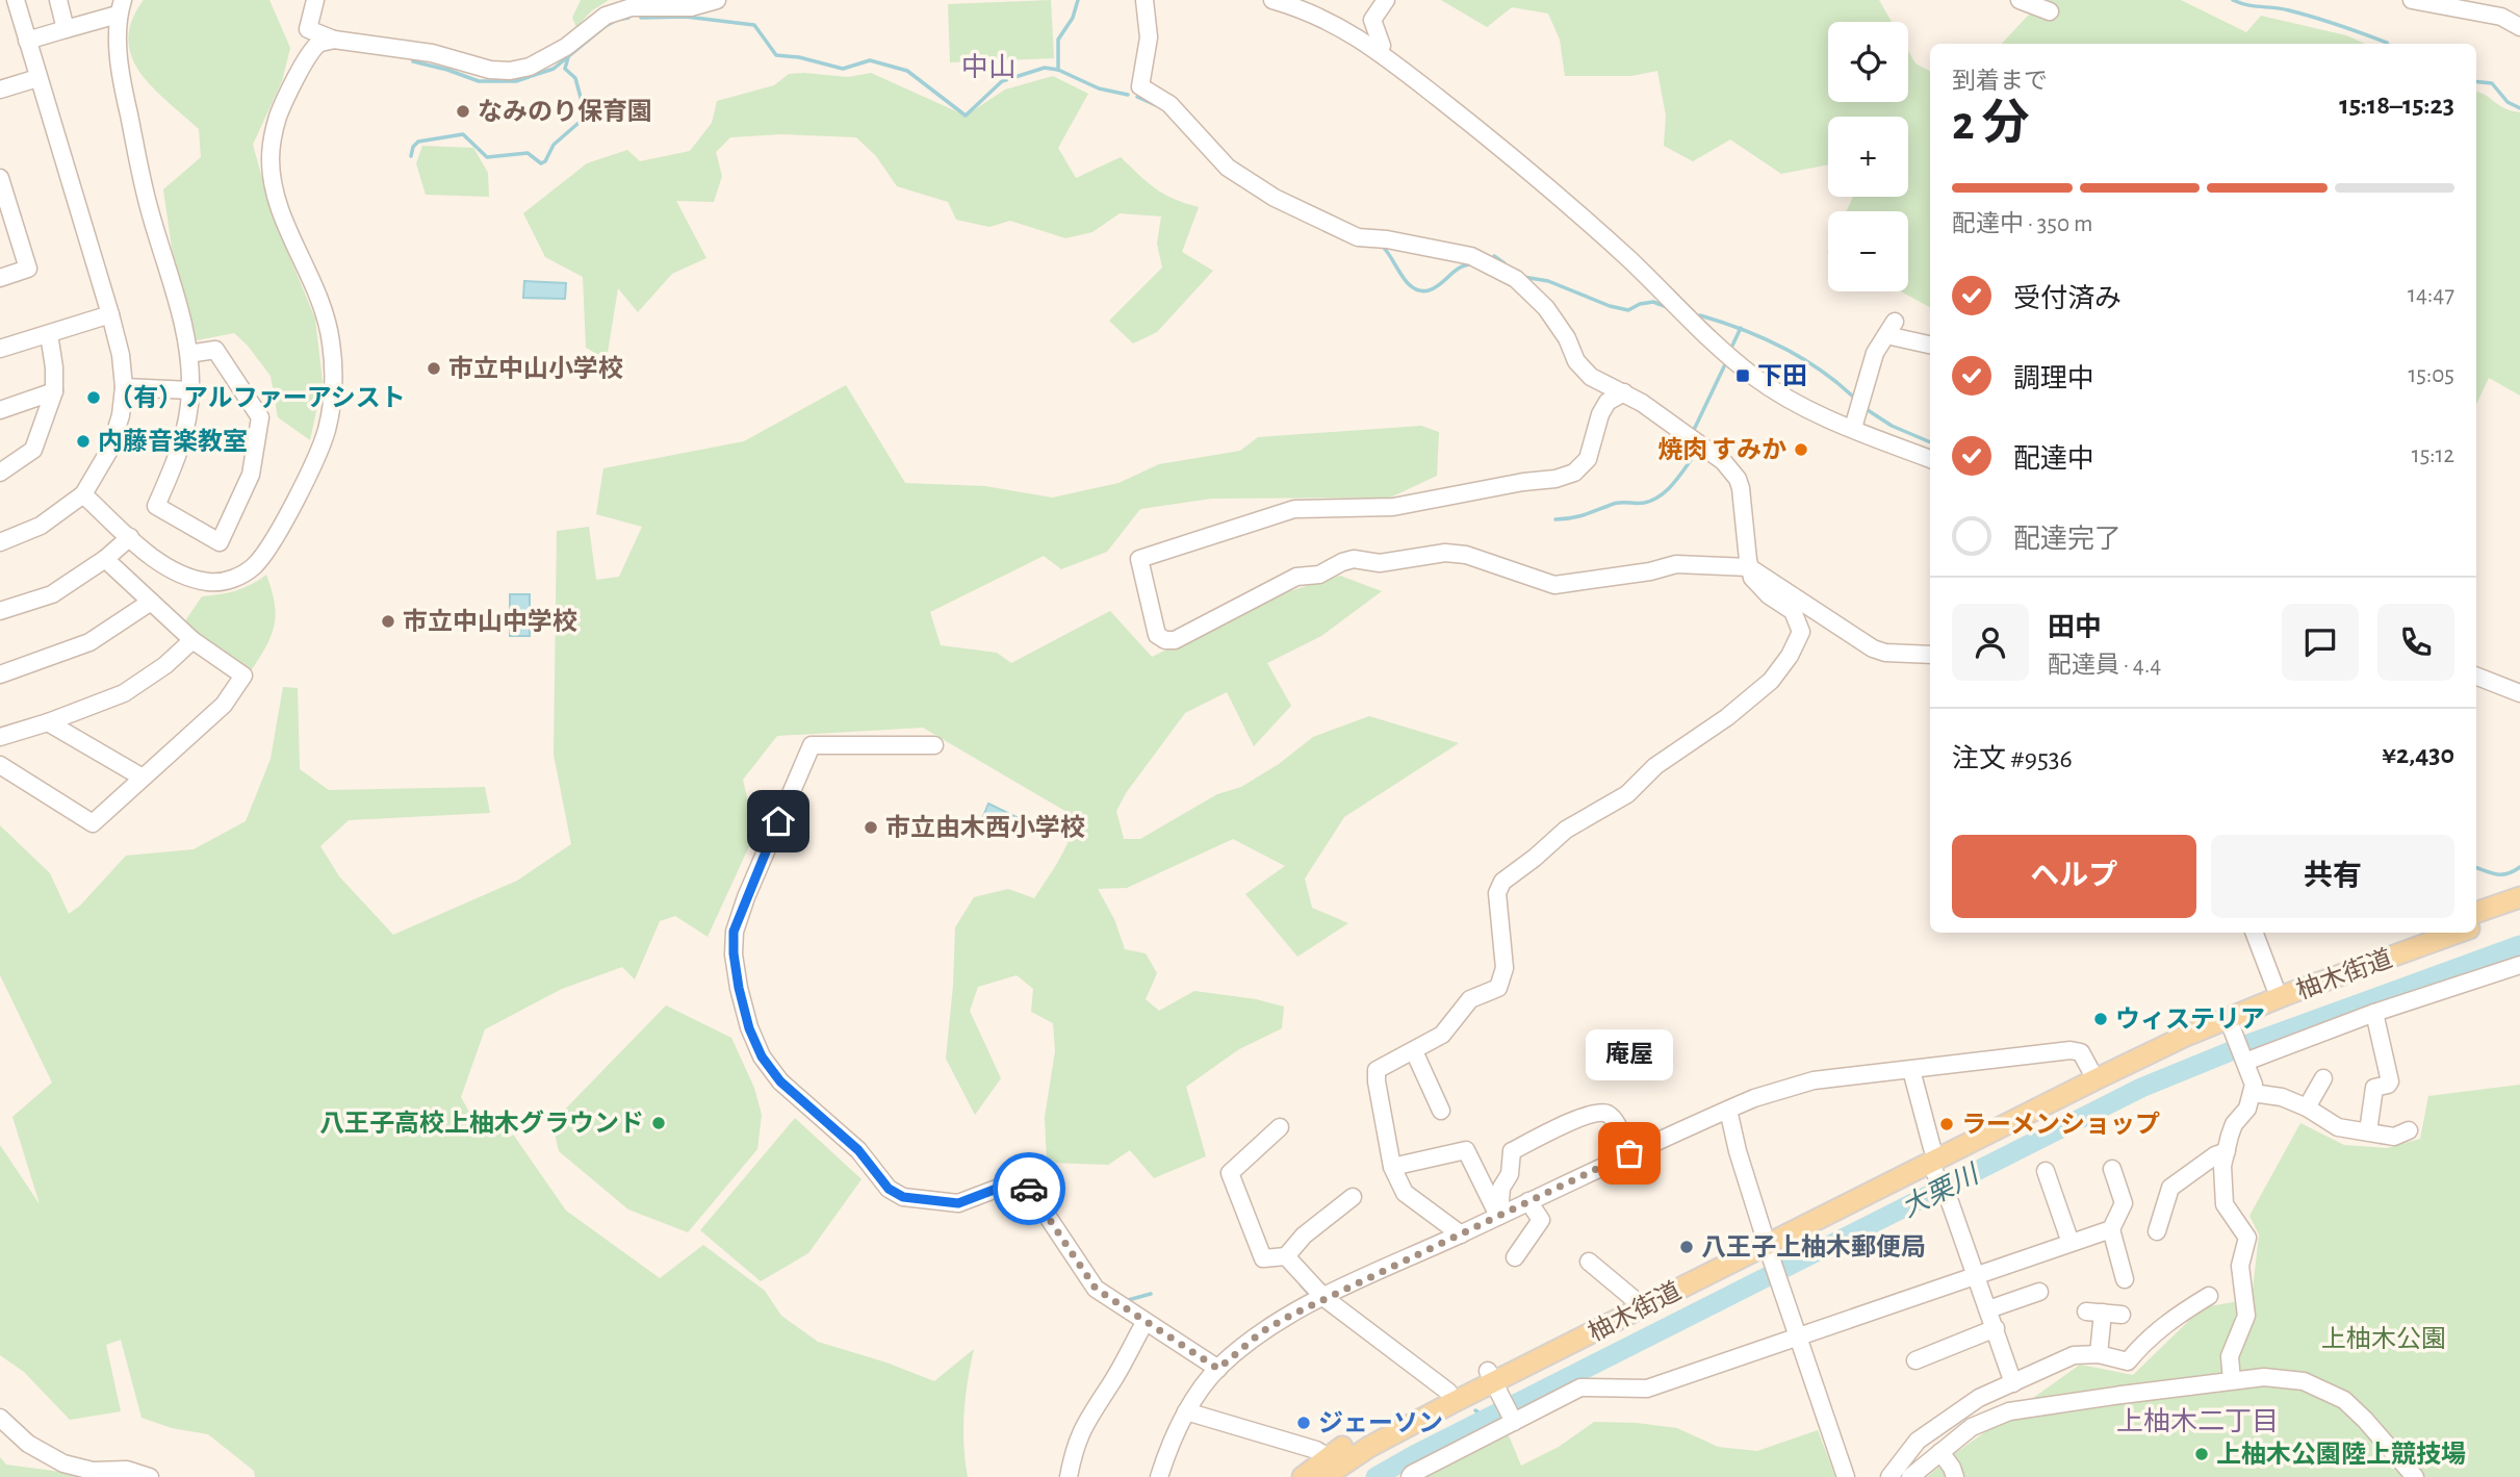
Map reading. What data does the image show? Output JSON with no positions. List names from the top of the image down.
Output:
{
  "streets": {
    "main road": ["柚木街道"]
  },
  "districts": ["中山", "上柚木二丁目"],
  "water": ["大栗川"],
  "parks": ["上柚木公園"],
  "places": {
    "other": [
      "なみのり保育園",
      "市立中山小学校",
      "（有）アルファーアシスト",
      "内藤音楽教室",
      "焼肉 すみか",
      "市立中山中学校",
      "市立由木西小学校",
      "ウィステリア",
      "八王子高校上柚木グラウンド",
      "ラーメンショップ",
      "庵屋",
      "八王子上柚木郵便局",
      "ジェーソン",
      "上柚木公園陸上競技場"
    ],
    "transit": ["下田"]
  },
  "page": {
    "map_buttons": ["+", "−"],
    "heading": ["2 分", "到着まで", "15:18–15:23"],
    "panel": [
      "田中",
      "配達員 · 4.4",
      "注文 #9536",
      "¥2,430"
    ],
    "bar": "配達中 · 350 m",
    "list": [
      ["受付済み", "14:47"],
      ["調理中", "15:05"],
      ["配達中", "15:12"],
      "配達完了"
    ],
    "buttons": ["ヘルプ", "共有"],
    "bubble": "庵屋"
  }
}
